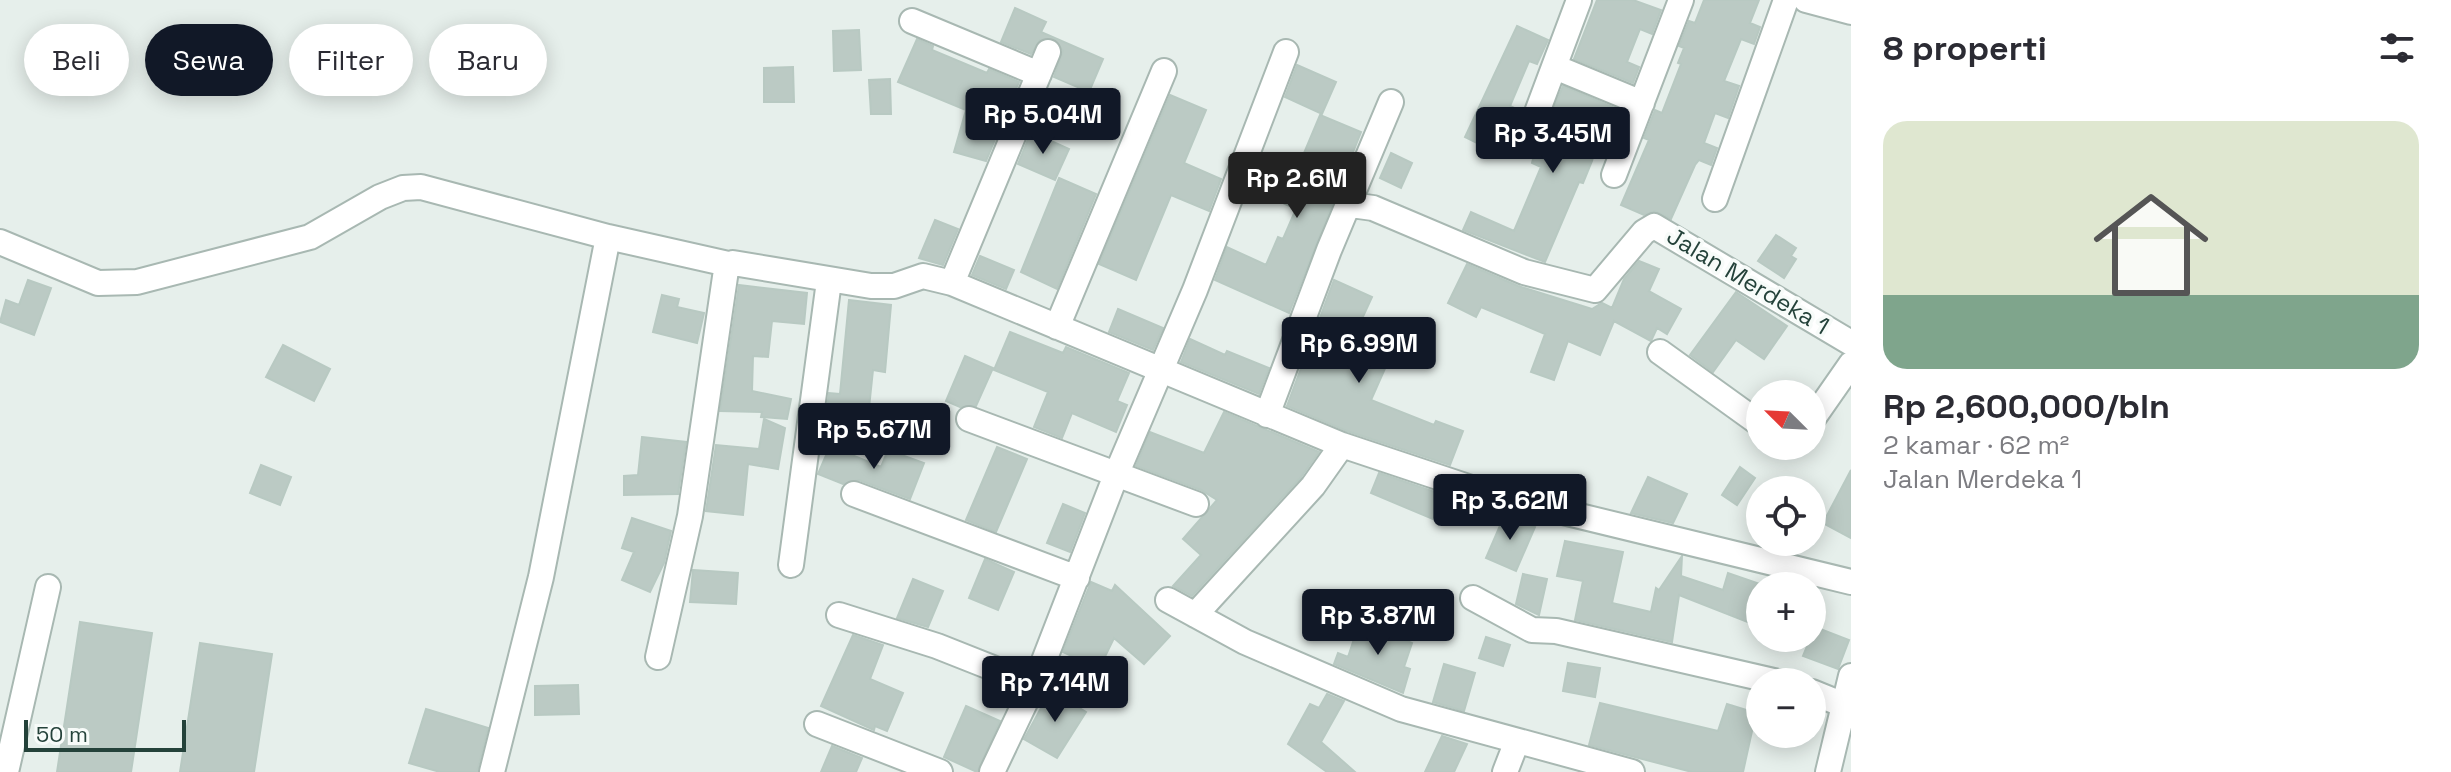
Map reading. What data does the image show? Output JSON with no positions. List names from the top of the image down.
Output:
{
  "streets": {
    "street": ["Jalan Merdeka 1"]
  },
  "scale_bar": "50 m",
  "north": "top left",
  "page": {
    "heading": "8 properti",
    "chip": [
      "Beli",
      "Sewa",
      "Filter",
      "Baru"
    ],
    "price": [
      "Rp 5.04M",
      "Rp 3.45M",
      "Rp 2.6M",
      "Rp 6.99M",
      "Rp 5.67M",
      "Rp 3.62M",
      "Rp 3.87M",
      "Rp 7.14M"
    ],
    "list": [
      {
        "name": "Rp 2,600,000/bln",
        "note": "2 kamar · 62 m² · Jalan Merdeka 1"
      }
    ],
    "map_buttons": ["+", "−"],
    "scale": "50 m"
  }
}
